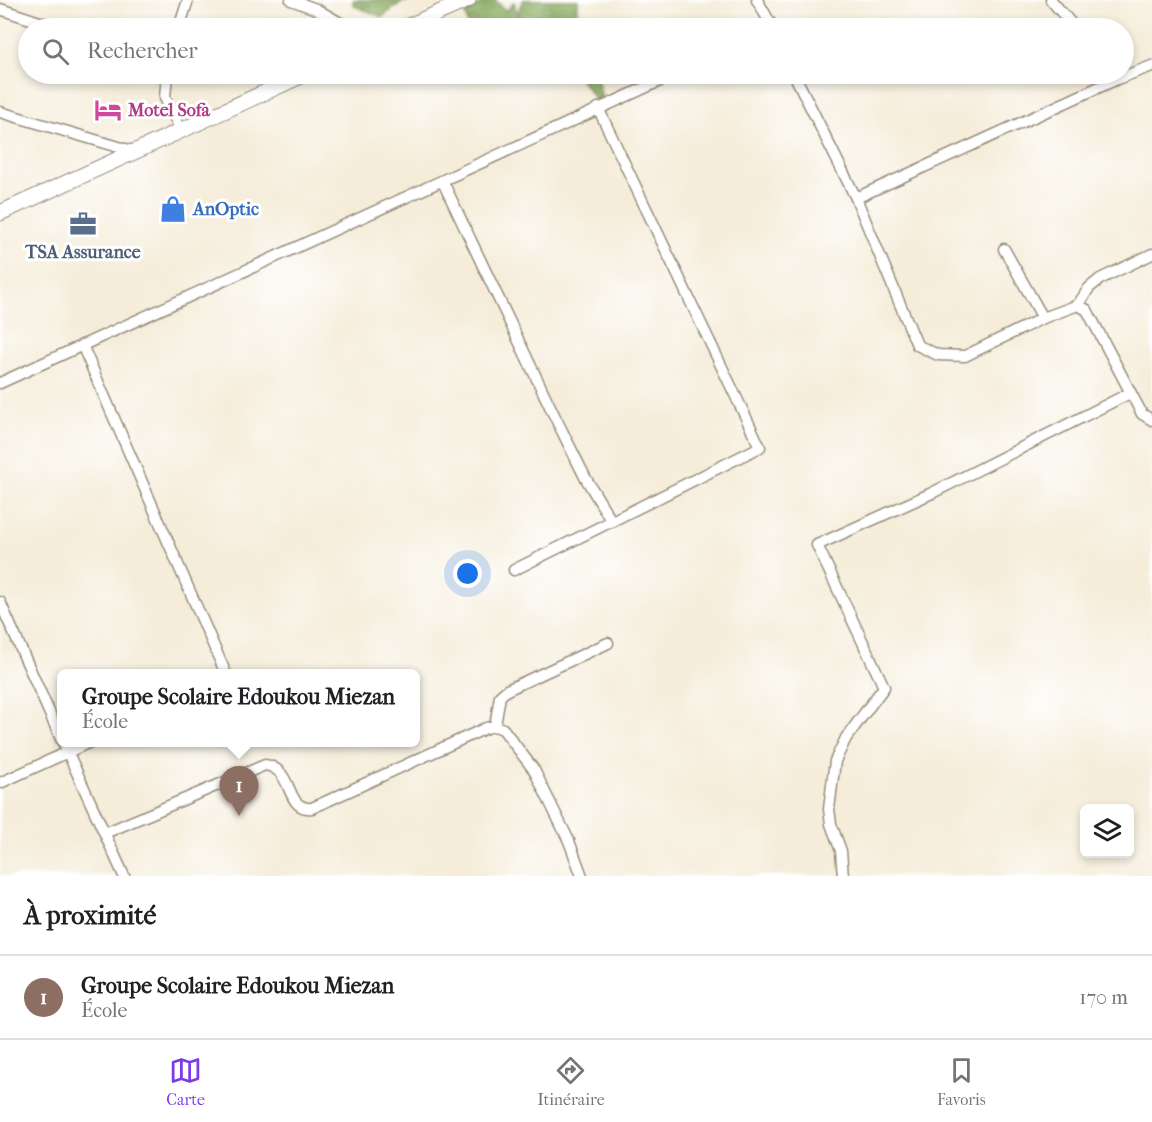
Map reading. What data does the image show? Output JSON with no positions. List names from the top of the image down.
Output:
{
  "places": {
    "hotel": ["Motel Sofa"],
    "shop": ["AnOptic"],
    "office": ["TSA Assurance"]
  },
  "page": {
    "search": "Rechercher",
    "popup": ["Groupe Scolaire Edoukou Miezan", "École"],
    "pins": "1",
    "heading": "À proximité",
    "list": [
      {
        "mark": "1",
        "name": "Groupe Scolaire Edoukou Miezan",
        "note": "École",
        "value": "170 m"
      }
    ],
    "nav": ["Carte", "Itinéraire", "Favoris"]
  }
}
